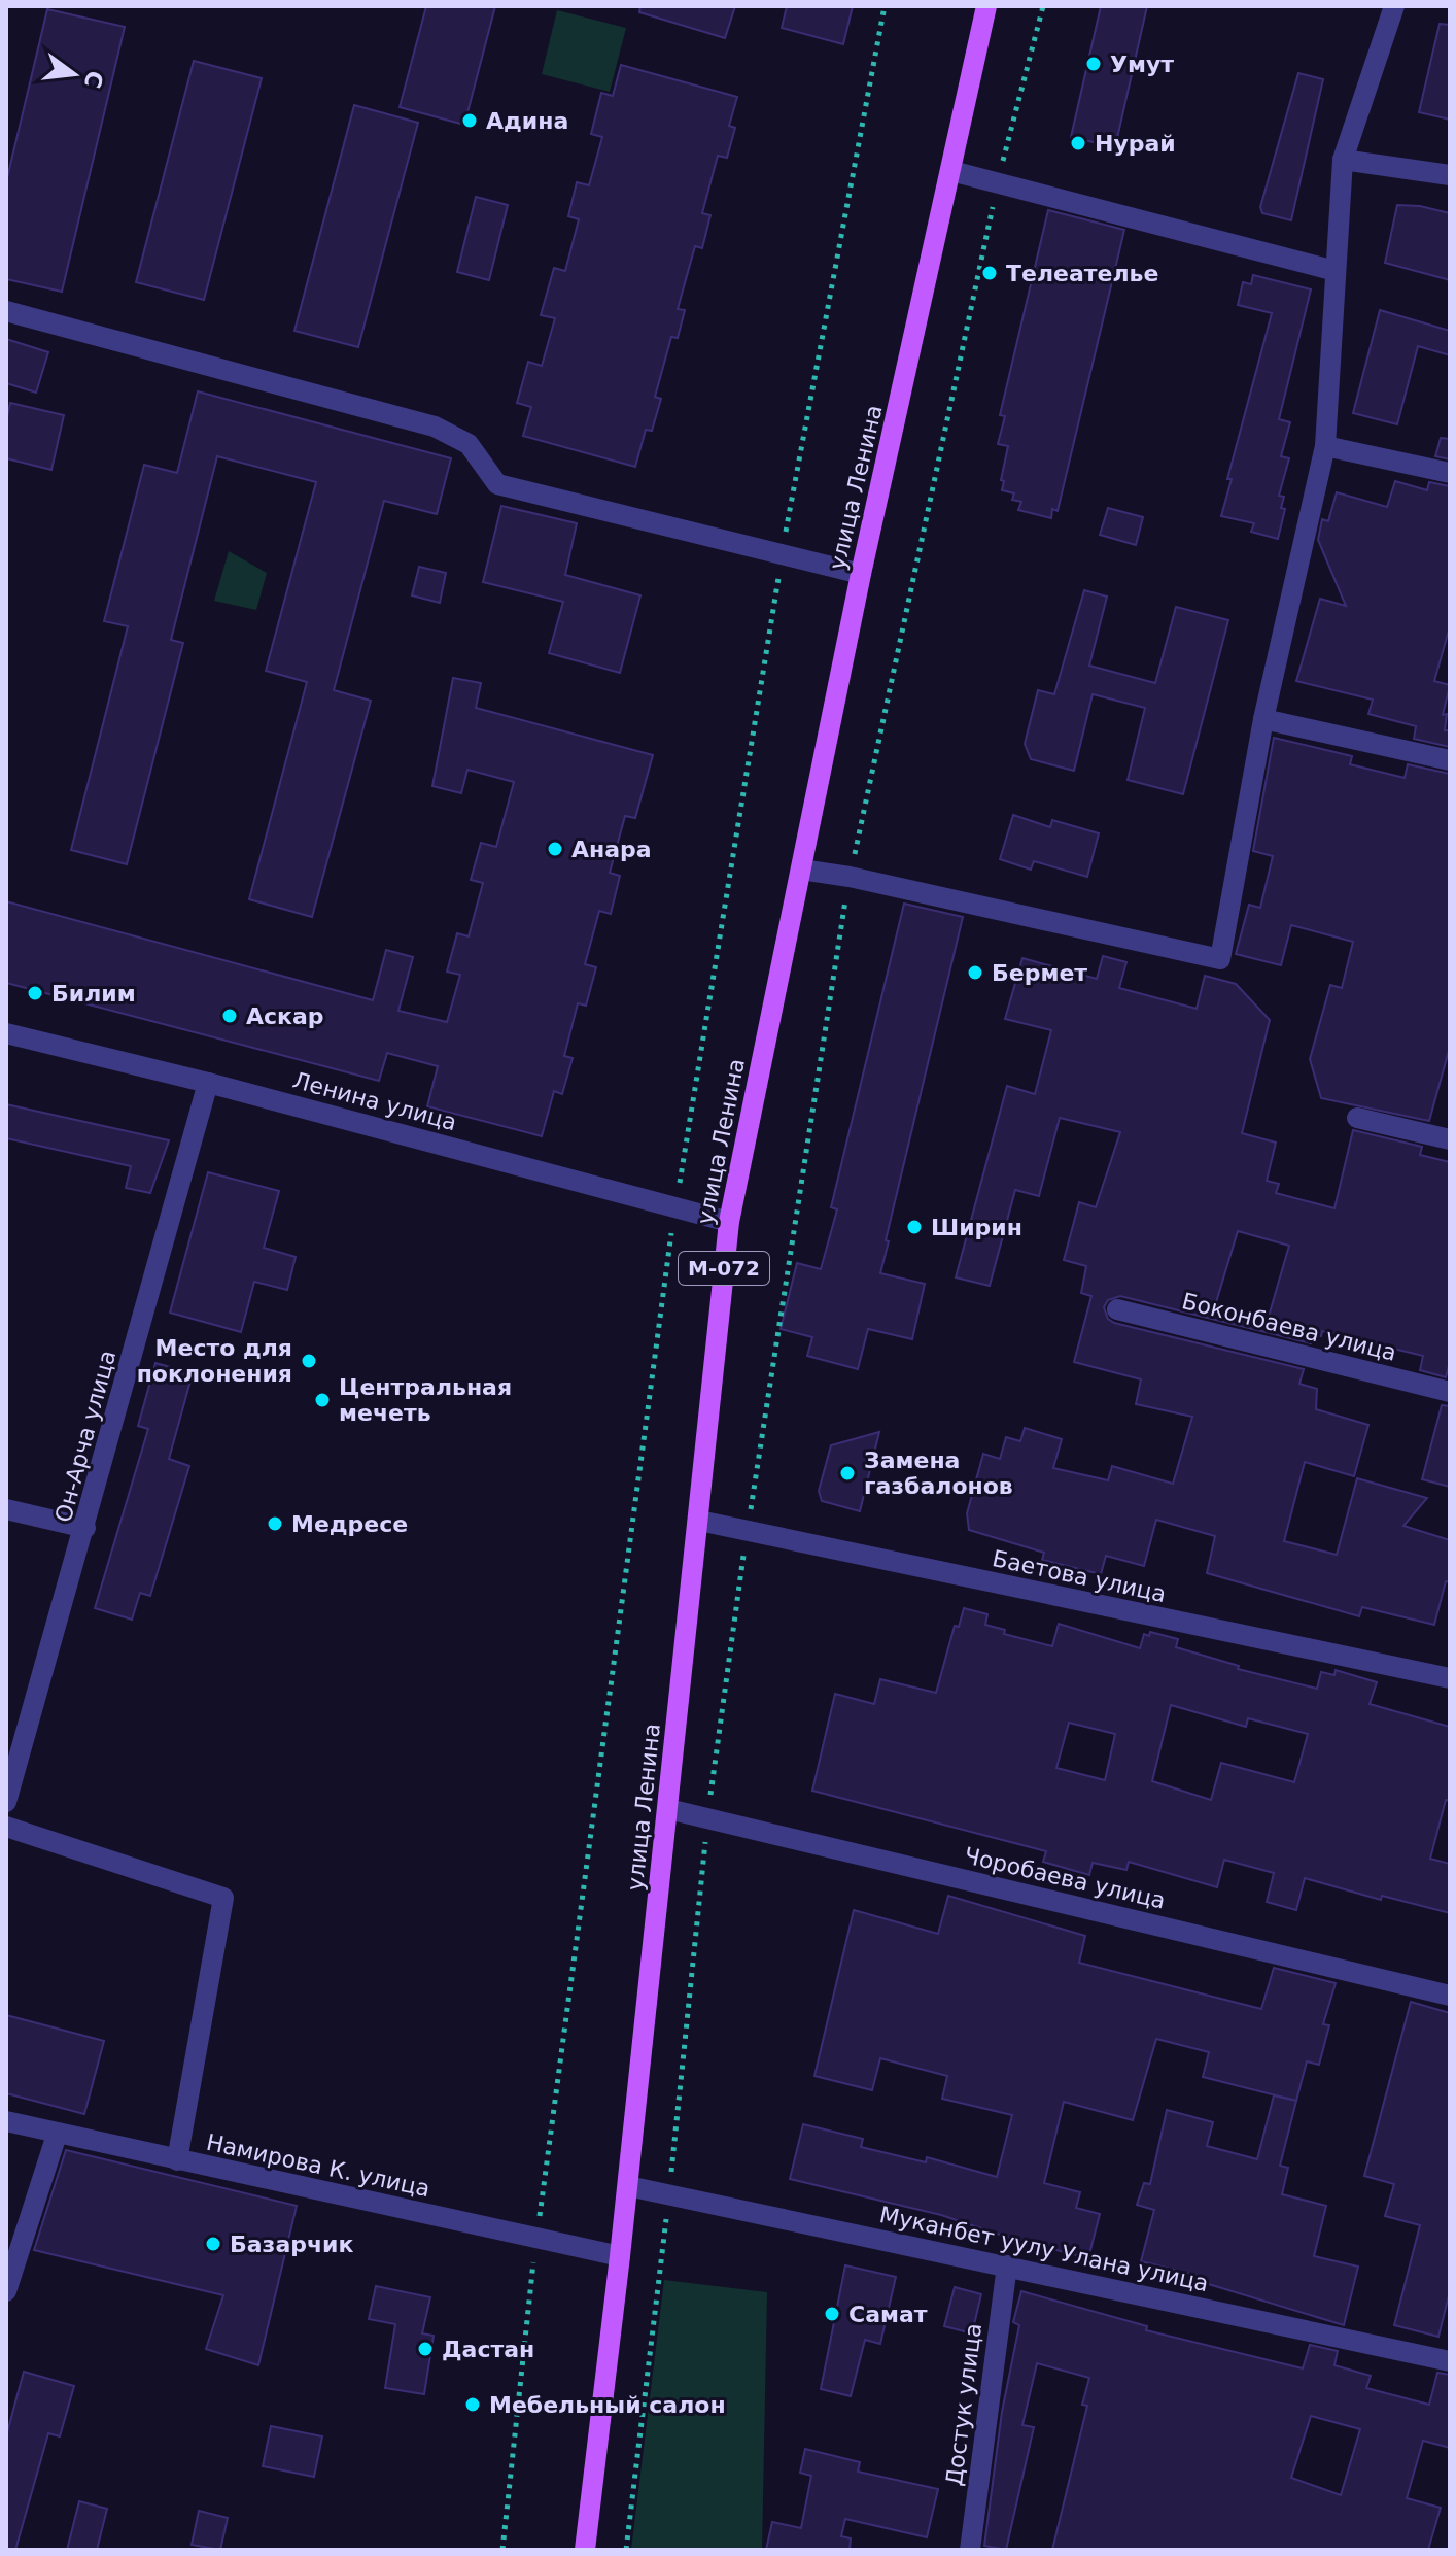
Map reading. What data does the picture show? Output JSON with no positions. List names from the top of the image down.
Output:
{
  "streets": {
    "main road": ["улица Ленина", "М-072"],
    "street": [
      "Ленина улица",
      "Боконбаева улица",
      "Он-Арча улица",
      "Баетова улица",
      "Чоробаева улица",
      "Намирова К. улица",
      "Муканбет уулу Улана улица",
      "Достук улица"
    ]
  },
  "crossings": [
    ["улица Ленина", "Ленина улица"],
    ["улица Ленина", "Баетова улица"],
    ["улица Ленина", "Чоробаева улица"],
    ["улица Ленина", "Намирова К. улица"],
    ["улица Ленина", "Муканбет уулу Улана улица"],
    ["Ленина улица", "Он-Арча улица"],
    ["Муканбет уулу Улана улица", "Достук улица"]
  ],
  "places": [
    "Умут",
    "Адина",
    "Нурай",
    "Телеателье",
    "Анара",
    "Бермет",
    "Билим",
    "Аскар",
    "Ширин",
    "Место для поклонения",
    "Центральная мечеть",
    "Замена газбалонов",
    "Медресе",
    "Базарчик",
    "Самат",
    "Дастан",
    "Мебельный салон"
  ],
  "north": "right"
}
